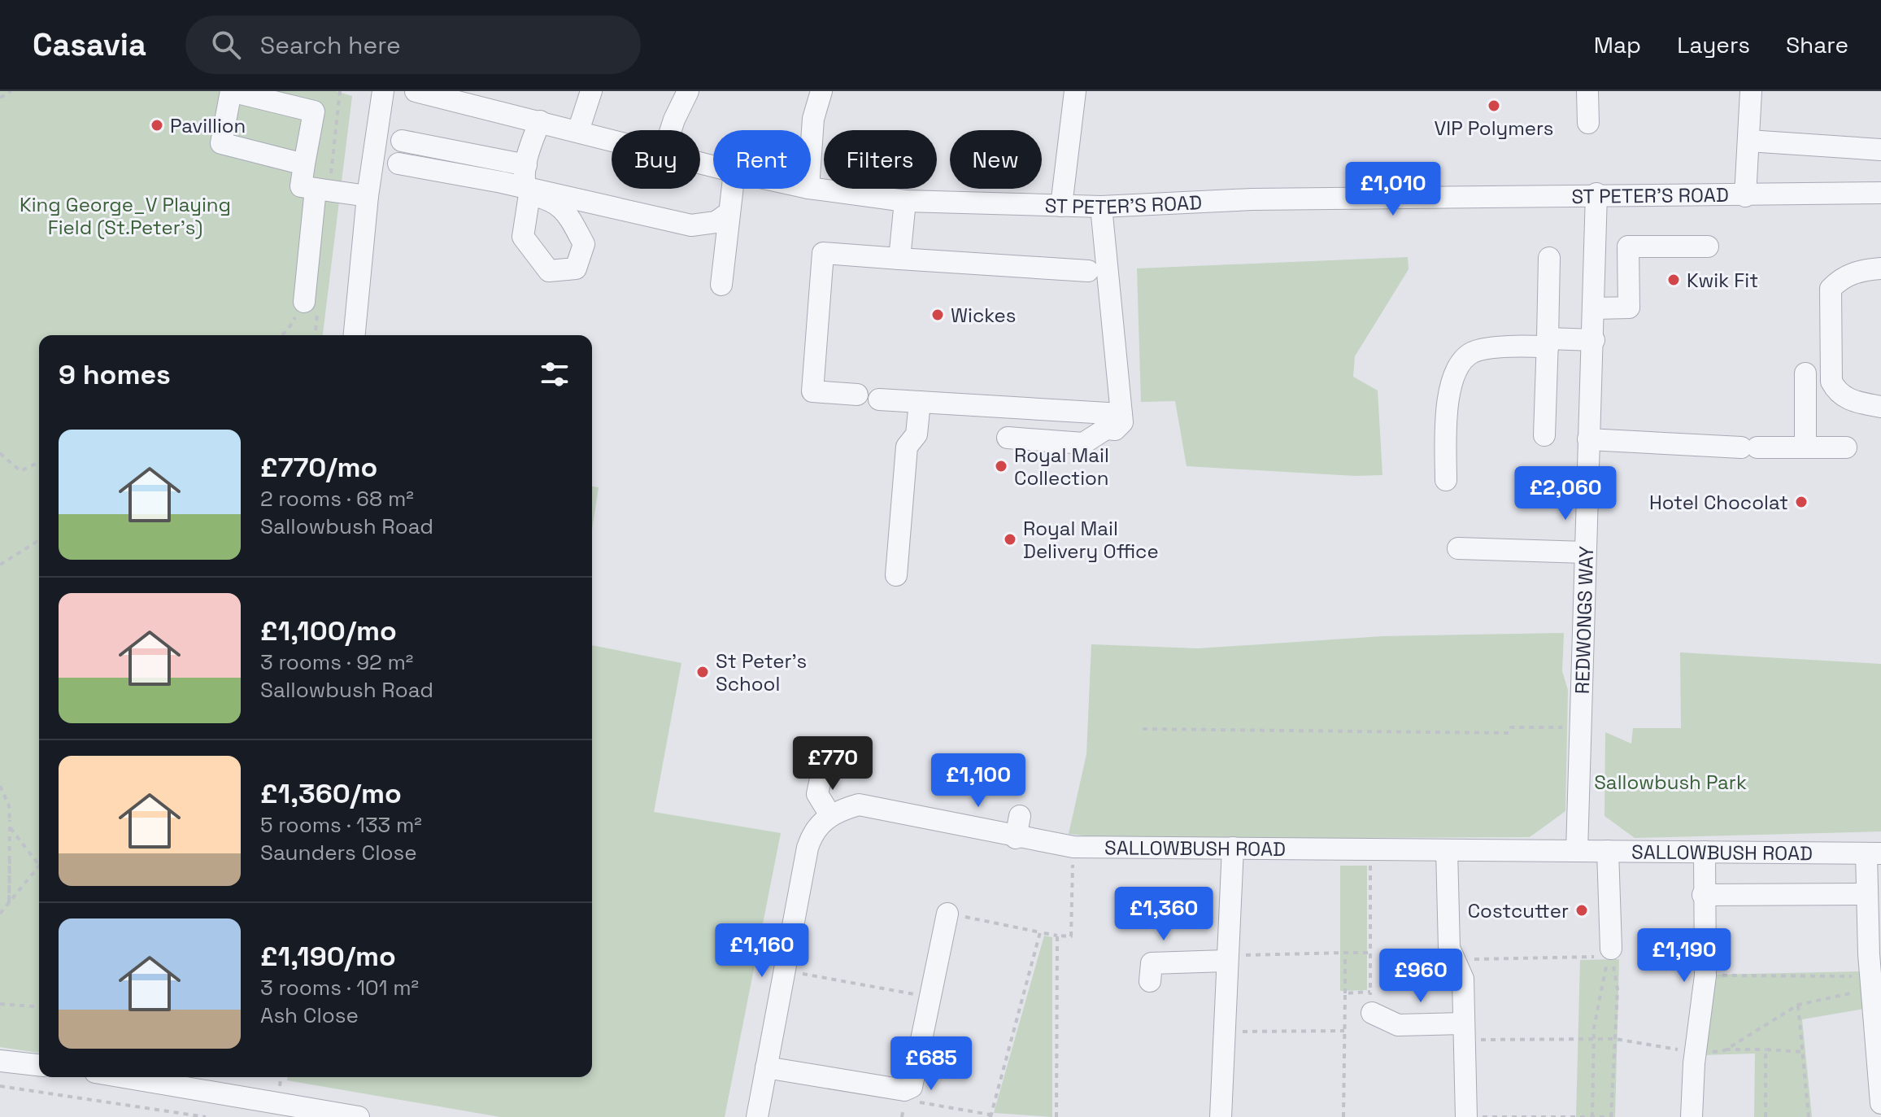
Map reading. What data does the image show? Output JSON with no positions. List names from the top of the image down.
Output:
{
  "streets": {
    "street": ["ST PETER'S ROAD", "REDWONGS WAY", "SALLOWBUSH ROAD"]
  },
  "crossings": [
    ["ST PETER'S ROAD", "REDWONGS WAY"],
    ["REDWONGS WAY", "SALLOWBUSH ROAD"]
  ],
  "parks": ["King George_V Playing Field (St.Peter's)", "Sallowbush Park"],
  "places": [
    "VIP Polymers",
    "Pavillion",
    "Kwik Fit",
    "Wickes",
    "Royal Mail Collection",
    "Hotel Chocolat",
    "Royal Mail Delivery Office",
    "St Peter's School",
    "Costcutter"
  ],
  "page": {
    "header": "Casavia",
    "search": "Search here",
    "nav": ["Map", "Layers", "Share"],
    "chip": [
      "Buy",
      "Rent",
      "Filters",
      "New"
    ],
    "price": [
      "£1,010",
      "£2,060",
      "£770",
      "£1,100",
      "£1,360",
      "£1,160",
      "£1,190",
      "£960",
      "£685"
    ],
    "heading": "9 homes",
    "list": [
      {
        "name": "£770/mo",
        "note": "2 rooms · 68 m² · Sallowbush Road"
      },
      {
        "name": "£1,100/mo",
        "note": "3 rooms · 92 m² · Sallowbush Road"
      },
      {
        "name": "£1,360/mo",
        "note": "5 rooms · 133 m² · Saunders Close"
      },
      {
        "name": "£1,190/mo",
        "note": "3 rooms · 101 m² · Ash Close"
      }
    ]
  }
}
